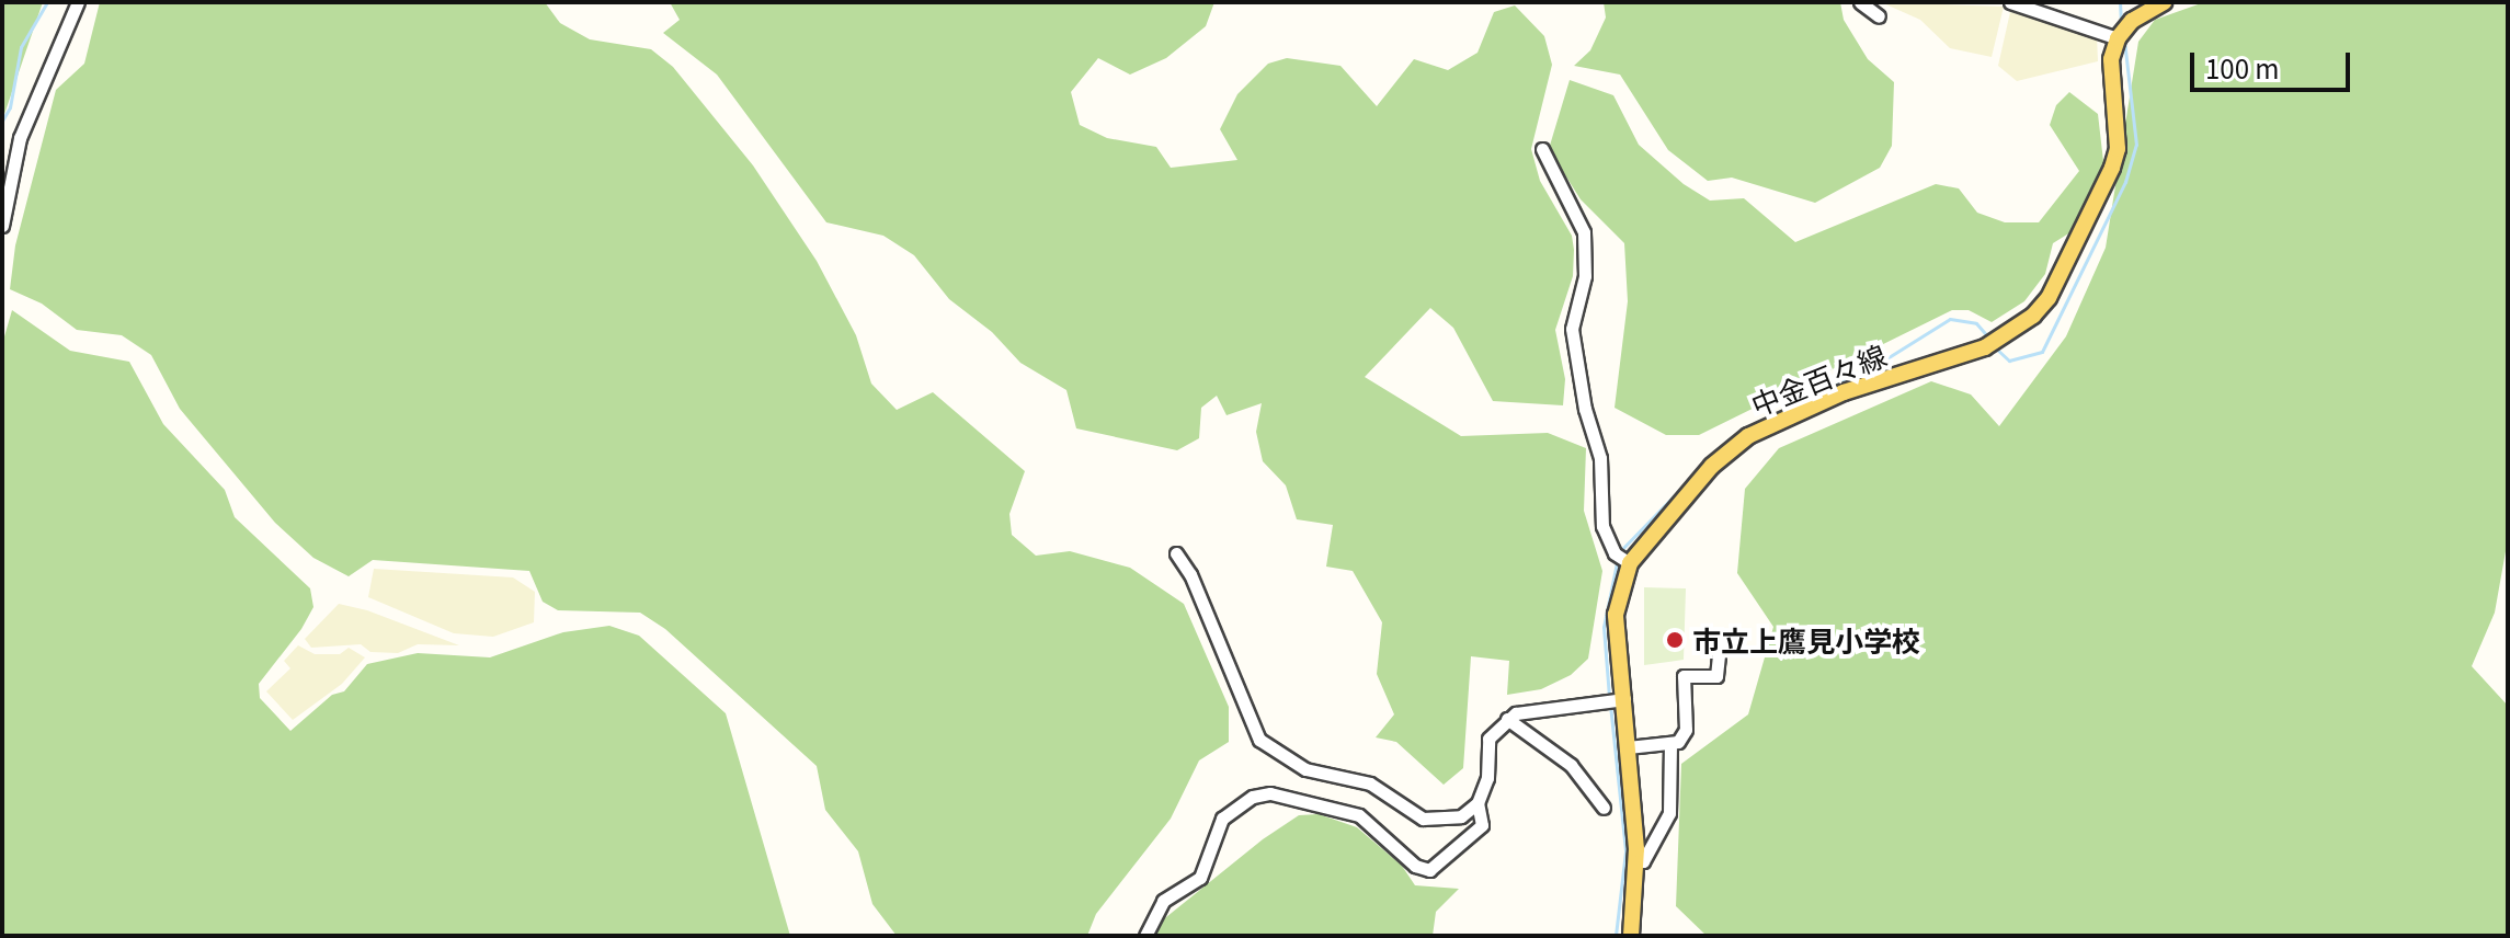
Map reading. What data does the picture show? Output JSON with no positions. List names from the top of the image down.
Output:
{
  "streets": {
    "main road": ["中金百々線"]
  },
  "places": ["市立上鷹見小学校"],
  "scale_bar": "100 m"
}
